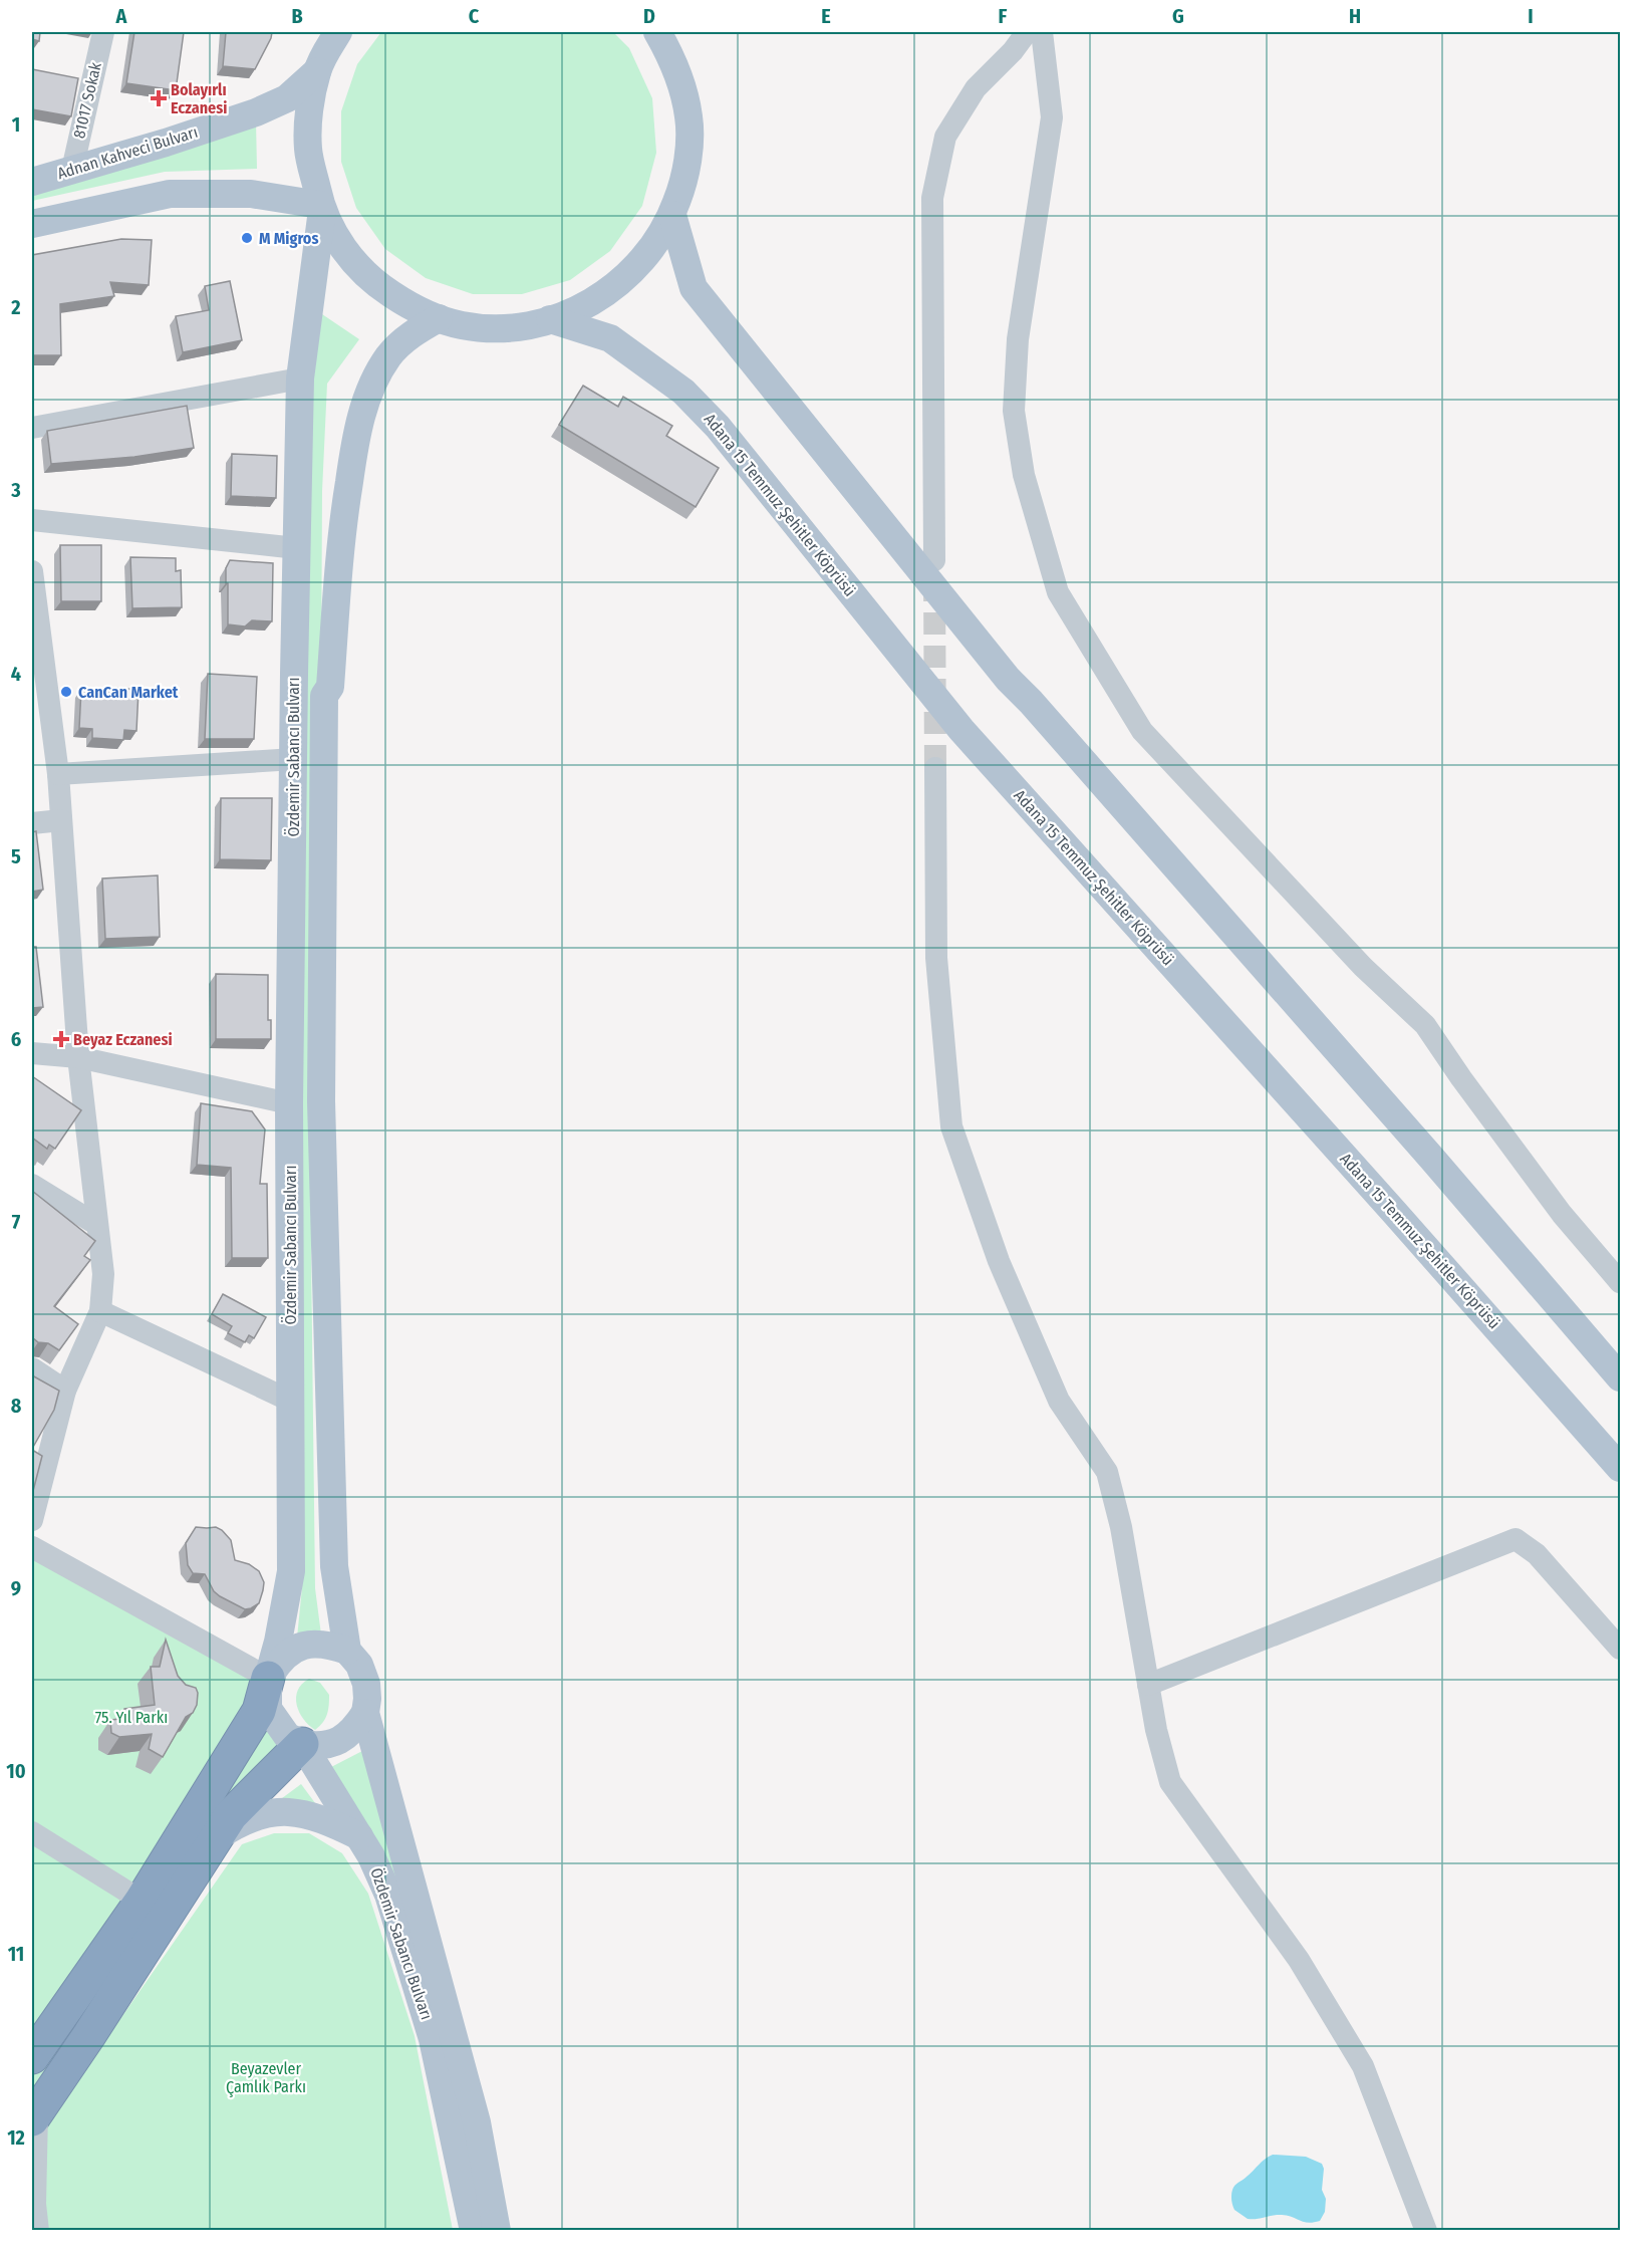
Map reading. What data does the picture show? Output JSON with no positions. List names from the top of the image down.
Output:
{
  "streets": {
    "main road": ["Adnan Kahveci Bulvarı", "Adana 15 Temmuz Şehitler Köprüsü", "Özdemir Sabancı Bulvarı"],
    "street": ["81017 Sokak"]
  },
  "crossings": [
    ["81017 Sokak", "Adnan Kahveci Bulvarı"]
  ],
  "parks": ["75. Yıl Parkı", "Beyazevler Çamlık Parkı"],
  "places": {
    "health": ["Bolayırlı Eczanesi", "Beyaz Eczanesi"],
    "other": ["M Migros", "CanCan Market"]
  },
  "grid": {
    "columns": [
      "A",
      "B",
      "C",
      "D",
      "E",
      "F",
      "G",
      "H",
      "I"
    ],
    "rows": [
      "1",
      "2",
      "3",
      "4",
      "5",
      "6",
      "7",
      "8",
      "9",
      "10",
      "11",
      "12"
    ]
  }
}
